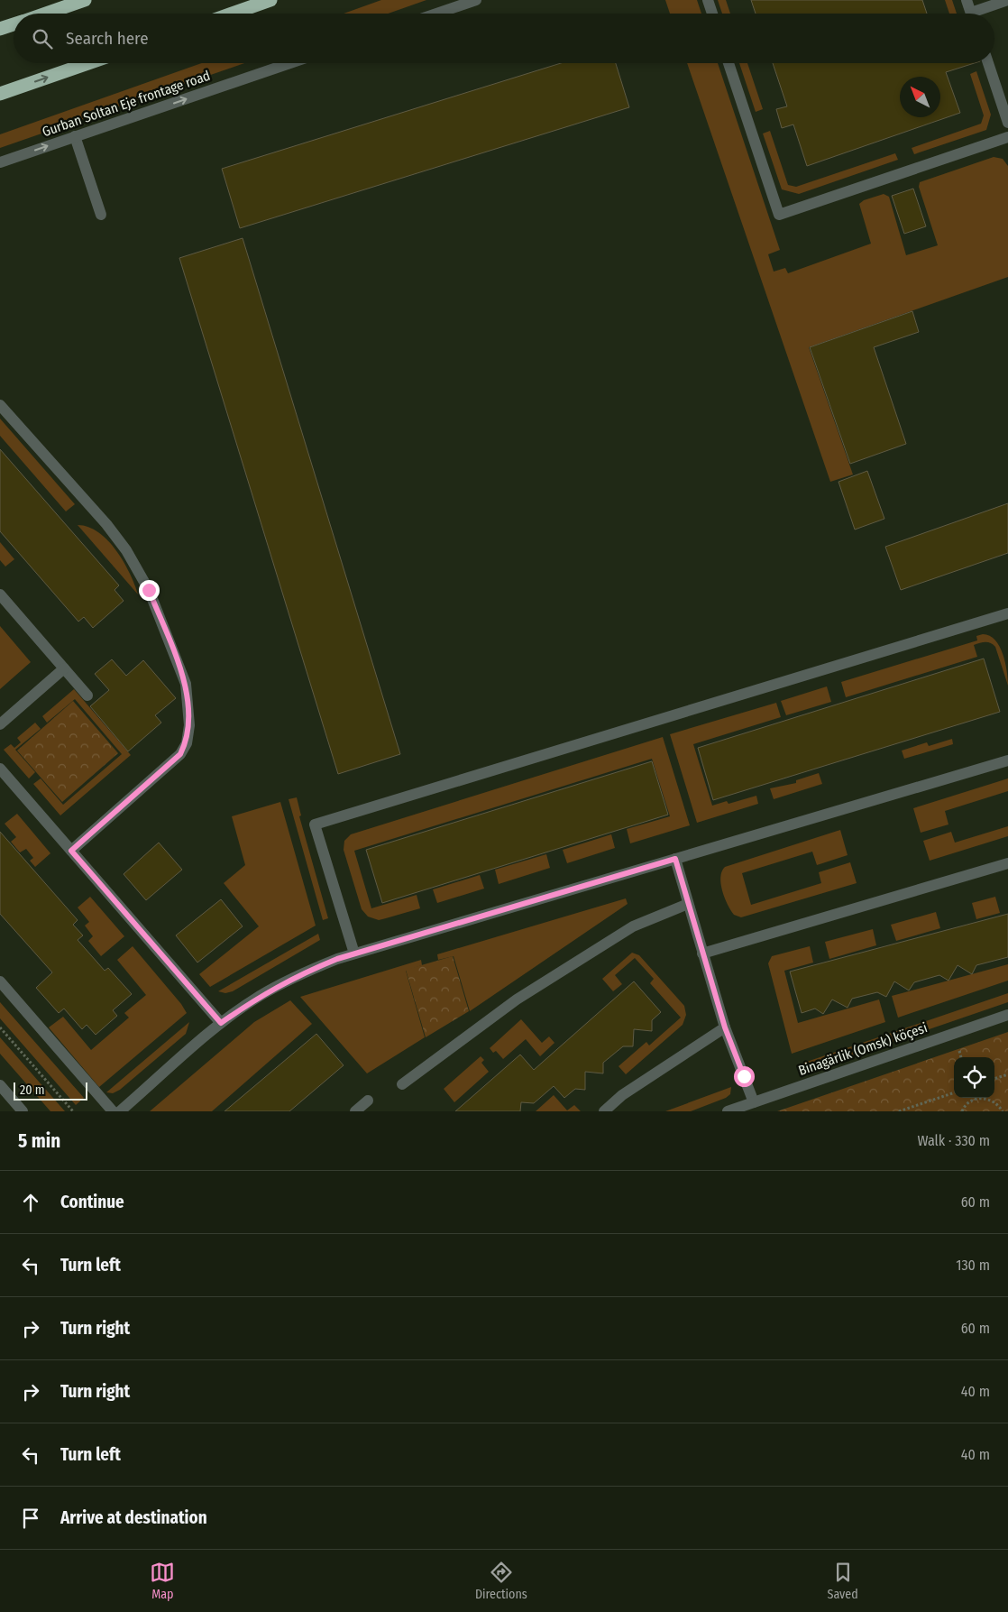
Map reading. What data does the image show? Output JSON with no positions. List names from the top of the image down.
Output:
{
  "streets": {
    "street": ["Gurban Soltan Eje frontage road", "Binagärlik (Omsk) köçesi"]
  },
  "one_way": ["Gurban Soltan Eje frontage road"],
  "scale_bar": "20 m",
  "north": "top left",
  "page": {
    "search": "Search here",
    "scale": "20 m",
    "heading": ["5 min", "Walk · 330 m"],
    "list": [
      ["Continue", "60 m"],
      ["Turn left", "130 m"],
      ["Turn right", "60 m"],
      ["Turn right", "40 m"],
      ["Turn left", "40 m"],
      "Arrive at destination"
    ],
    "nav": ["Map", "Directions", "Saved"]
  }
}
